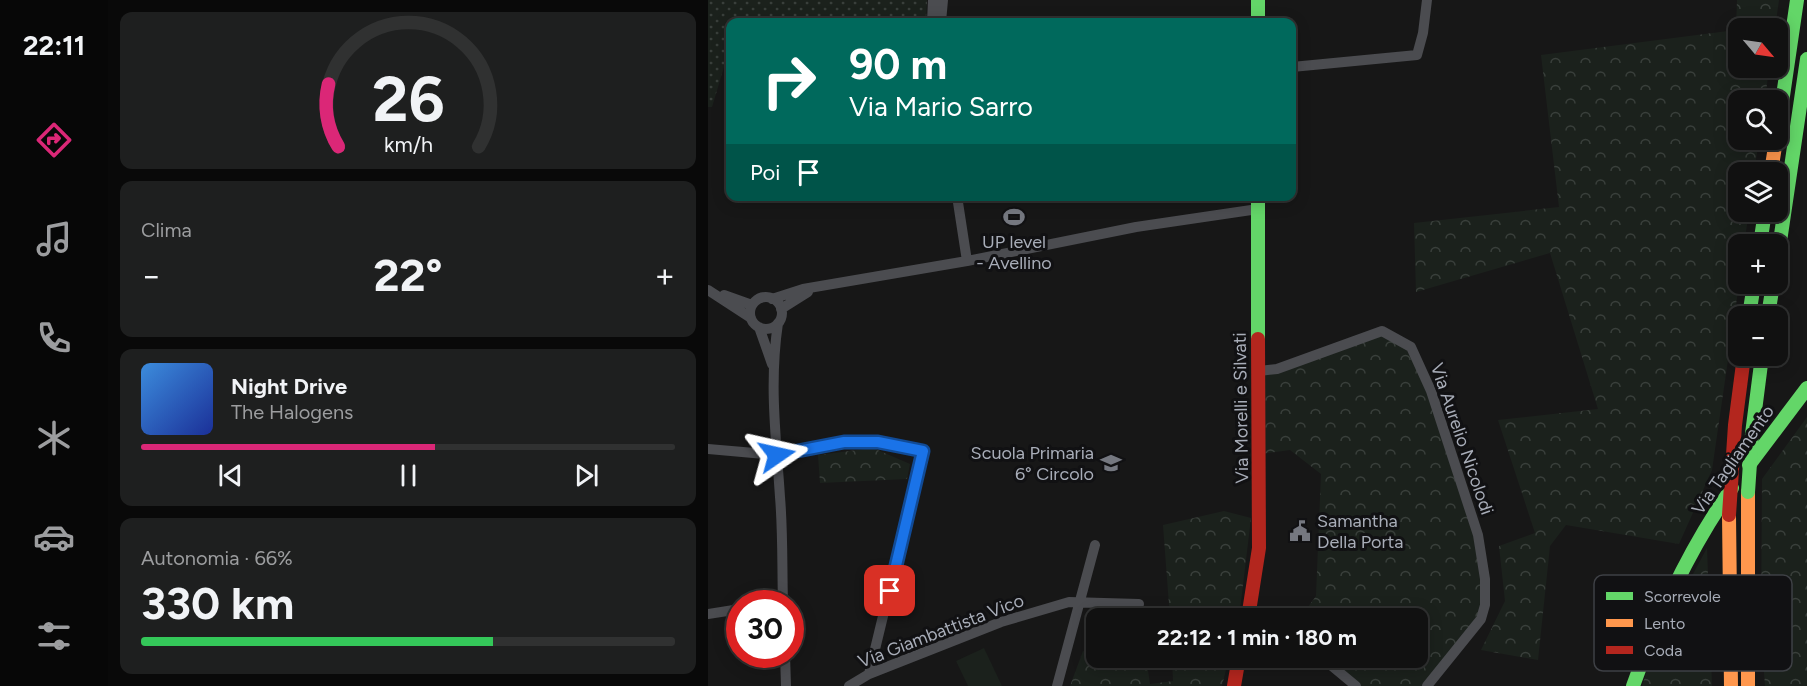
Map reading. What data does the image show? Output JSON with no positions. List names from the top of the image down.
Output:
{
  "streets": {
    "main road": ["Via Morelli e Silvati", "Via Tagliamento"],
    "street": ["Via Aurelio Nicolodi", "Via Giambattista Vico"]
  },
  "crossings": [
    ["Via Morelli e Silvati", "Via Aurelio Nicolodi"]
  ],
  "places": {
    "sports": ["UP level - Avellino"],
    "school or university": ["Scuola Primaria 6° Circolo"],
    "public building": ["Samantha Della Porta"]
  },
  "legend": ["Scorrevole", "Lento", "Coda"],
  "north": "bottom right",
  "page": {
    "tabs": "22:11",
    "map_buttons": ["+", "−"],
    "turn": ["90 m", "Via Mario Sarro"],
    "then": "Poi",
    "tile": [
      "Clima",
      ["Autonomia · 66%", "330 km"]
    ],
    "heat": ["−", "22°", "+"],
    "song": ["Night Drive", "The Halogens"],
    "limit": "30",
    "trip": "22:12 · 1 min · 180 m",
    "gauge": ["26", "km/h"]
  }
}
